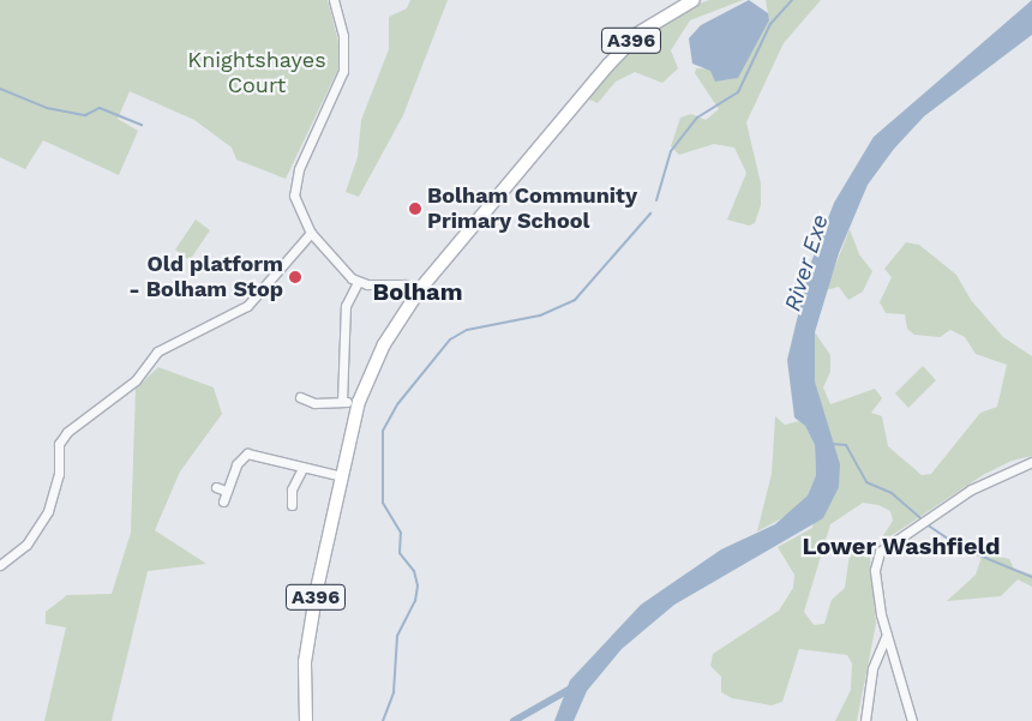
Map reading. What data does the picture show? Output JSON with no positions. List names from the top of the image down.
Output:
{
  "streets": {
    "main road": ["A396"]
  },
  "districts": ["Bolham", "Lower Washfield"],
  "water": ["River Exe"],
  "parks": ["Knightshayes Court"],
  "places": ["Bolham Community Primary School", "Old platform - Bolham Stop"]
}
